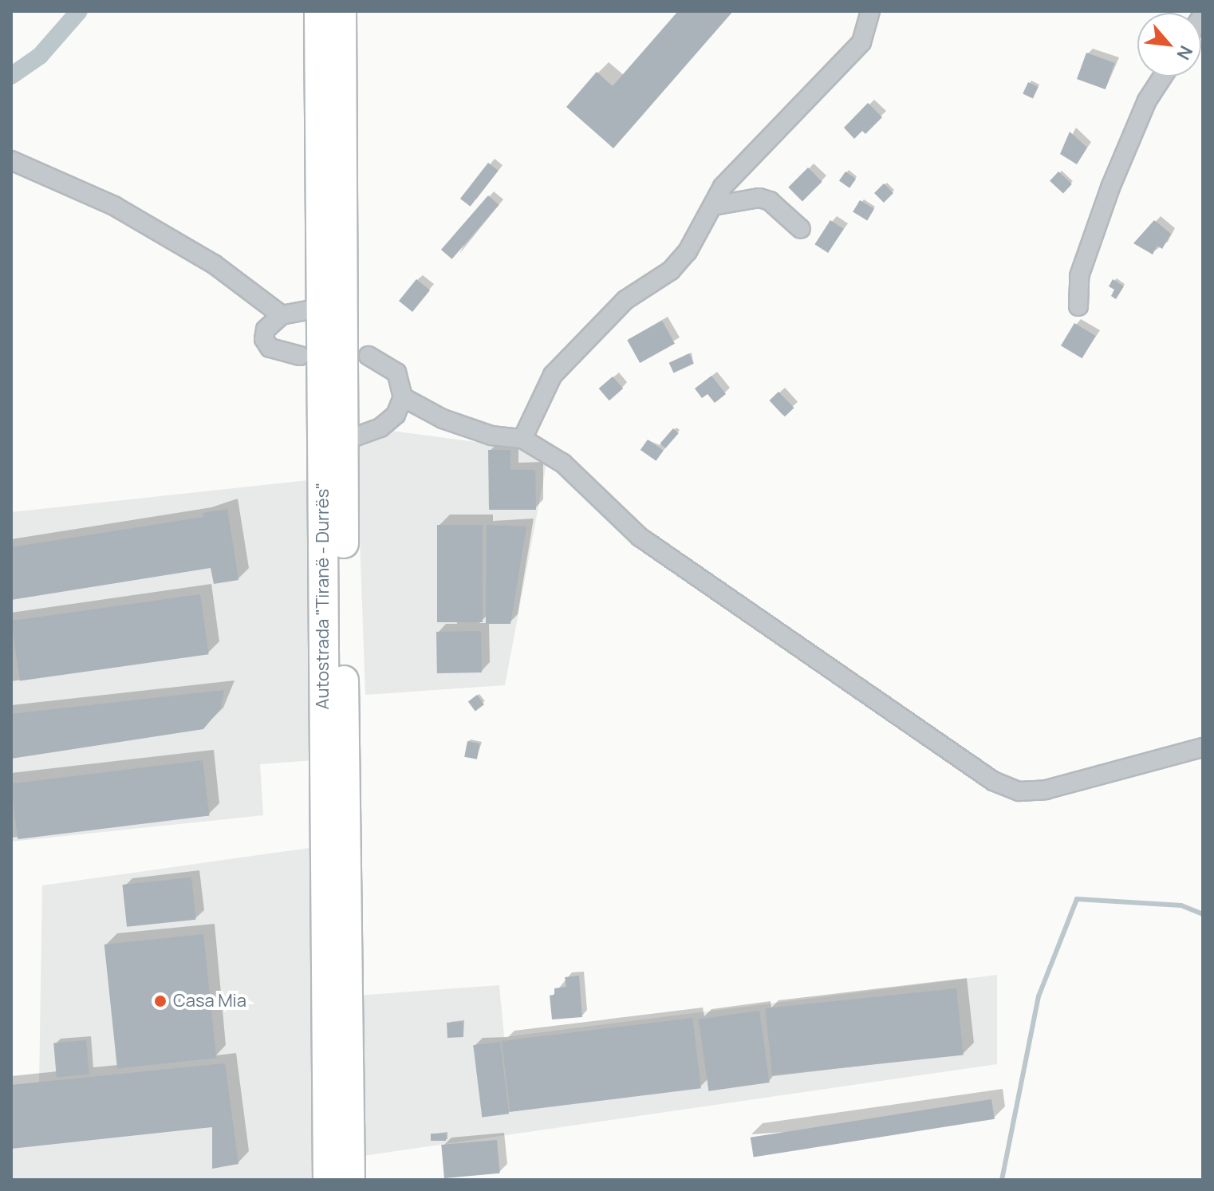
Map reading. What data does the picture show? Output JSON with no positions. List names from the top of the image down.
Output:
{
  "streets": {
    "highway": ["Autostrada \"Tiranë - Durrës\""]
  },
  "places": ["Casa Mia"],
  "north": "bottom right"
}
